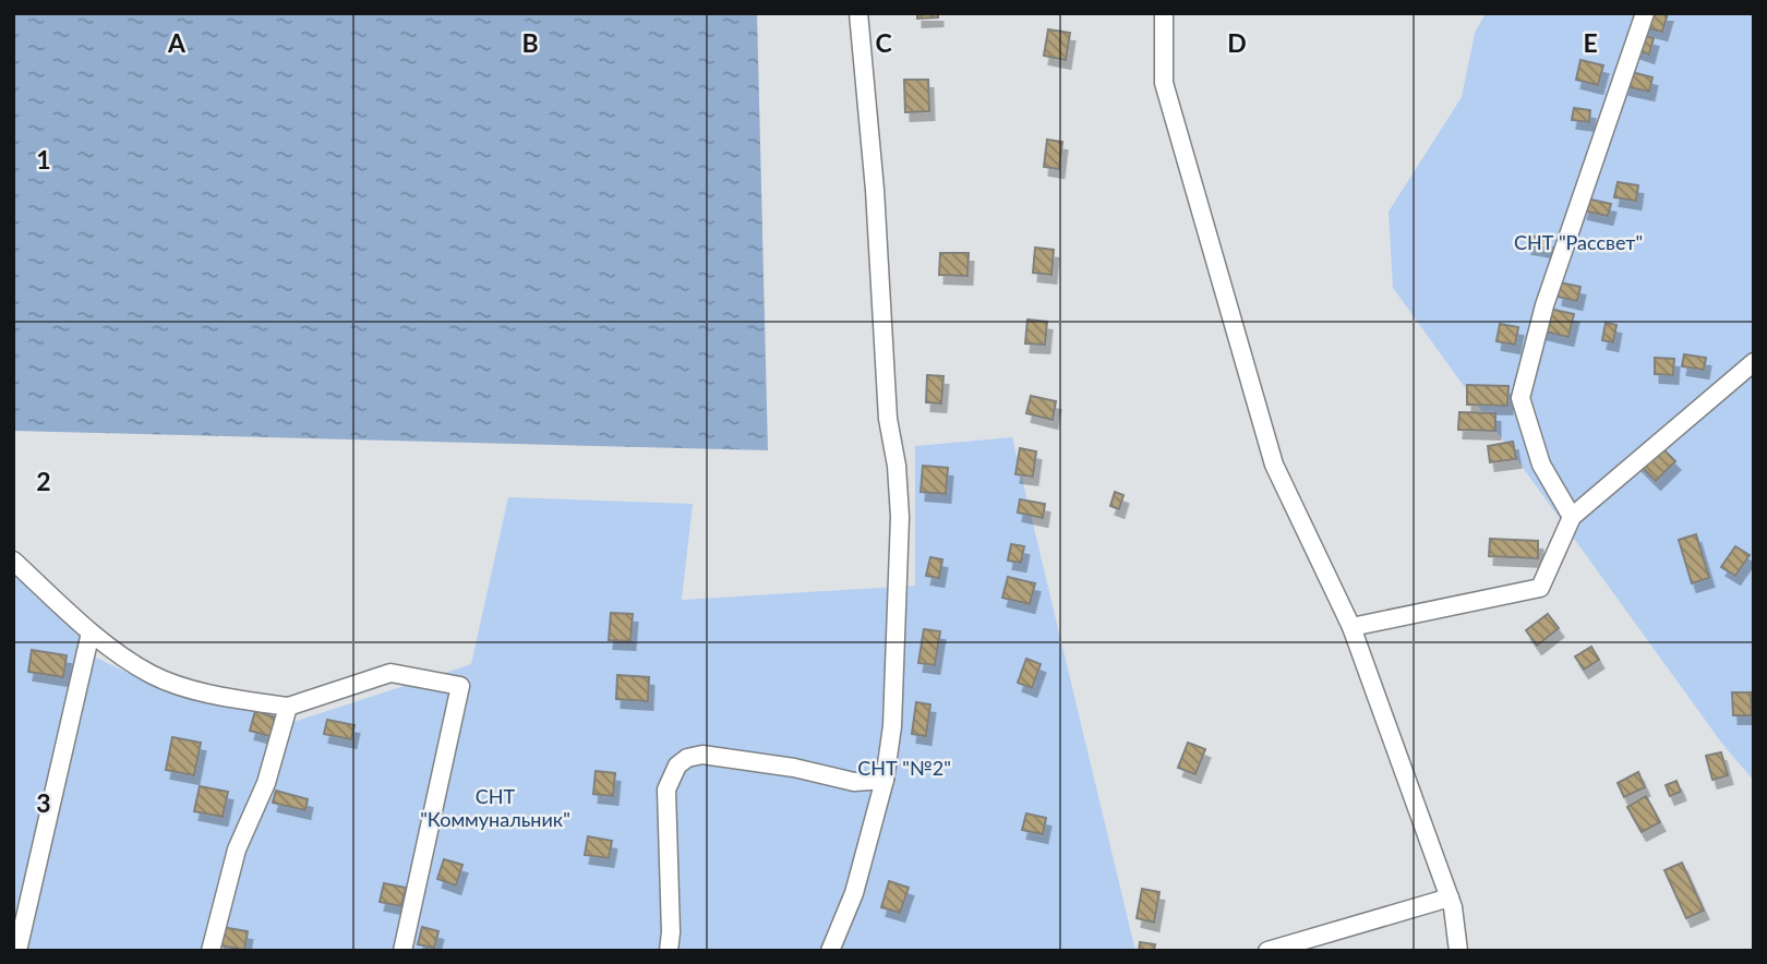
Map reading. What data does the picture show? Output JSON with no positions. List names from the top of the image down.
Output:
{
  "parks": ["СНТ \"Рассвет\"", "СНТ \"№2\"", "СНТ \"Коммунальник\""],
  "grid": {
    "columns": [
      "A",
      "B",
      "C",
      "D",
      "E"
    ],
    "rows": ["1", "2", "3"]
  }
}
